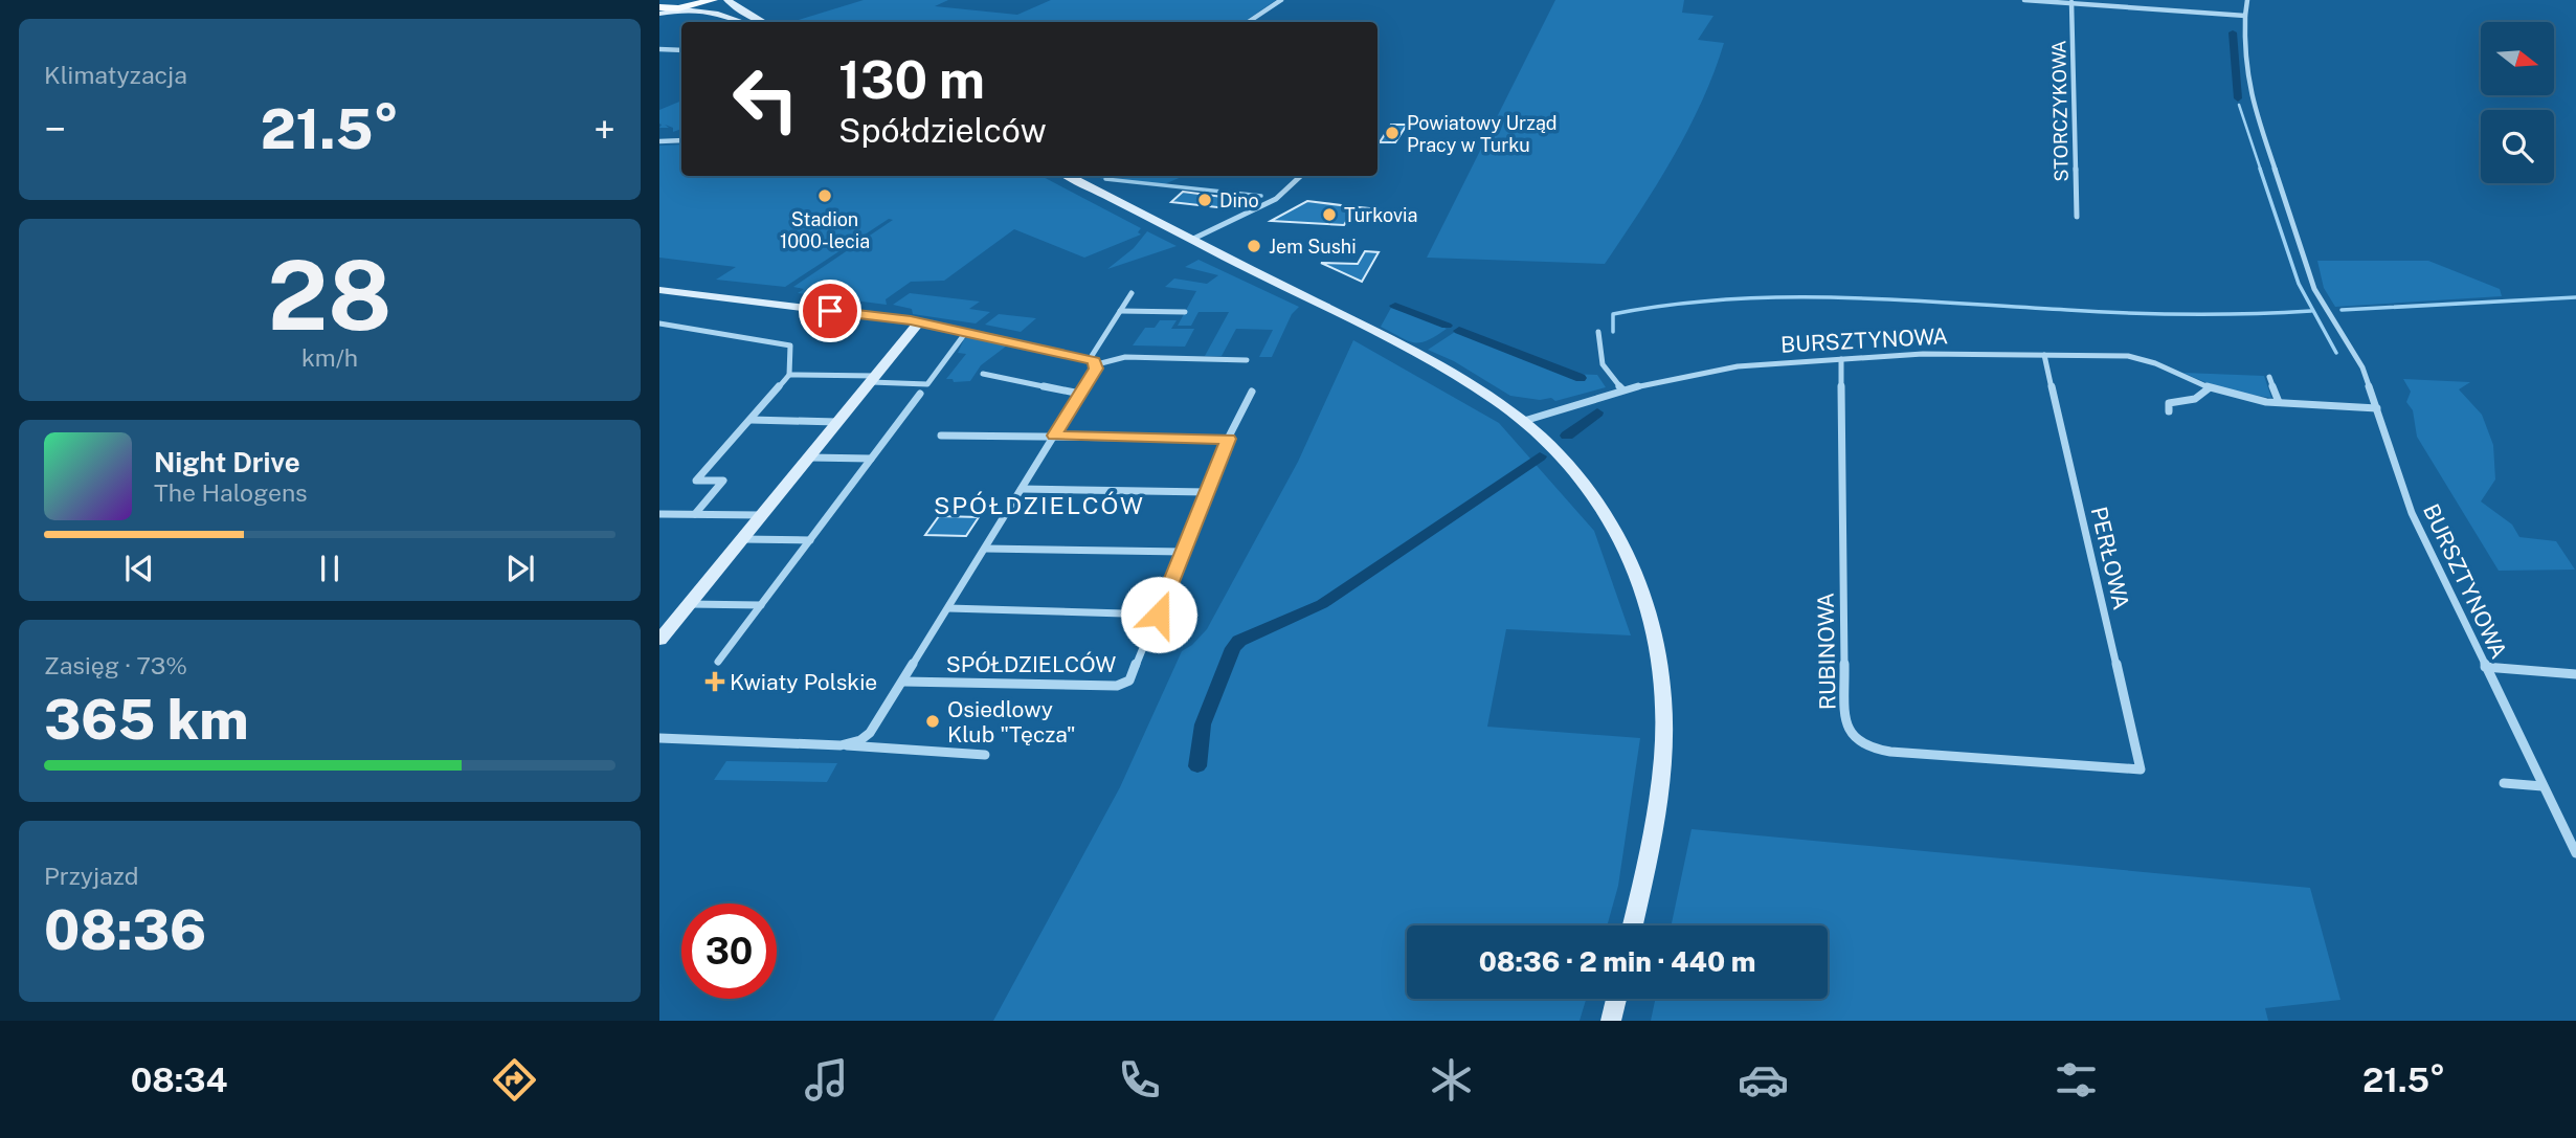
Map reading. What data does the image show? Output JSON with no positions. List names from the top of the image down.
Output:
{
  "streets": {
    "street": [
      "STORCZYKOWA",
      "BURSZTYNOWA",
      "PERŁOWA",
      "RUBINOWA",
      "SPÓŁDZIELCÓW"
    ]
  },
  "crossings": [
    ["BURSZTYNOWA", "PERŁOWA"],
    ["BURSZTYNOWA", "RUBINOWA"],
    ["PERŁOWA", "RUBINOWA"]
  ],
  "districts": ["SPÓŁDZIELCÓW"],
  "places": {
    "other": [
      "Powiatowy Urząd Pracy w Turku",
      "Stadion 1000-lecia",
      "Dino",
      "Turkovia",
      "Jem Sushi",
      "Osiedlowy Klub \"Tęcza\""
    ],
    "health": ["Kwiaty Polskie"]
  },
  "north": "right",
  "page": {
    "tile": [
      "Klimatyzacja",
      ["28", "km/h"],
      ["Zasięg · 73%", "365 km"],
      ["Przyjazd", "08:36"]
    ],
    "turn": ["130 m", "Spółdzielców"],
    "heat": ["−", "21.5°", "+"],
    "song": ["Night Drive", "The Halogens"],
    "limit": "30",
    "trip": "08:36 · 2 min · 440 m",
    "tabs": ["08:34", "21.5°"]
  }
}
